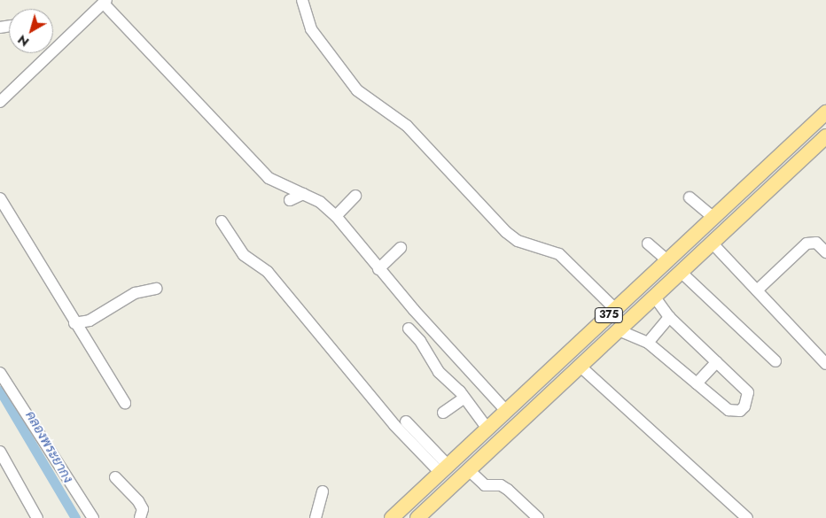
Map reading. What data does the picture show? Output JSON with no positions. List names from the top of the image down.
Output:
{
  "streets": {
    "main road": ["375"]
  },
  "water": ["คลองพระยากง"],
  "north": "bottom left"
}
